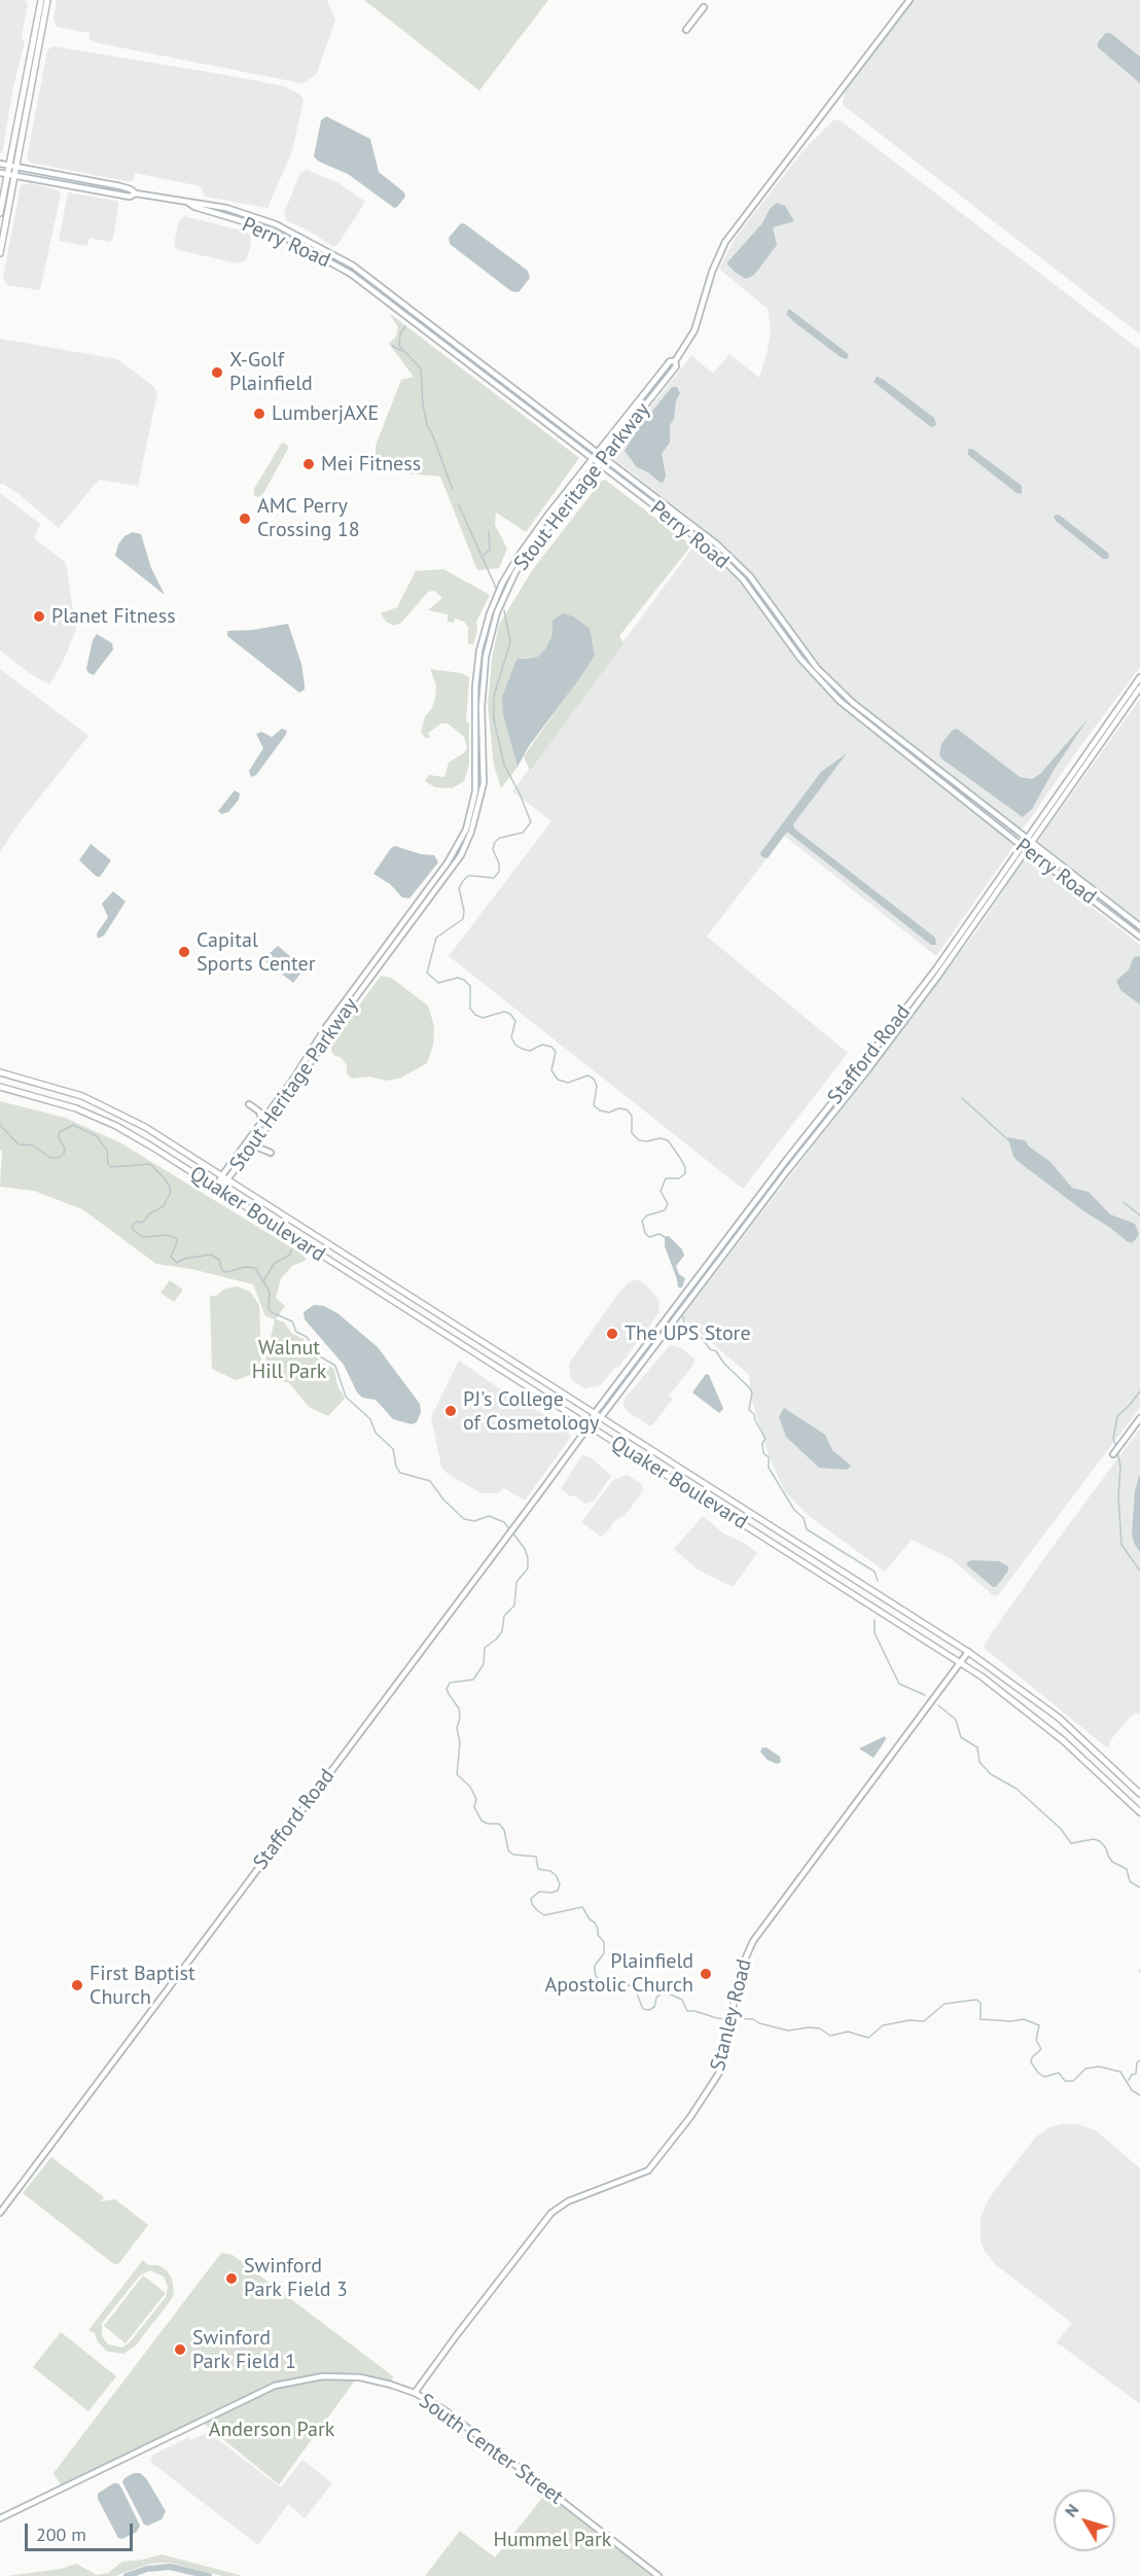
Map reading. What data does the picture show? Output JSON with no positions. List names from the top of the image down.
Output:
{
  "streets": {
    "main road": ["Quaker Boulevard"],
    "street": [
      "Perry Road",
      "Stout Heritage Parkway",
      "Stafford Road",
      "Stanley Road",
      "South Center Street"
    ]
  },
  "crossings": [
    ["Perry Road", "Stout Heritage Parkway"],
    ["Perry Road", "Stafford Road"],
    ["Stout Heritage Parkway", "Quaker Boulevard"],
    ["Stafford Road", "Quaker Boulevard"],
    ["Quaker Boulevard", "Stanley Road"],
    ["Stanley Road", "South Center Street"]
  ],
  "parks": ["Walnut Hill Park", "Anderson Park", "Hummel Park"],
  "places": [
    "X-Golf Plainfield",
    "LumberjAXE",
    "Mei Fitness",
    "AMC Perry Crossing 18",
    "Planet Fitness",
    "Capital Sports Center",
    "The UPS Store",
    "PJ's College of Cosmetology",
    "Plainfield Apostolic Church",
    "First Baptist Church",
    "Swinford Park Field 3",
    "Swinford Park Field 1"
  ],
  "scale_bar": "200 m",
  "north": "top left"
}
